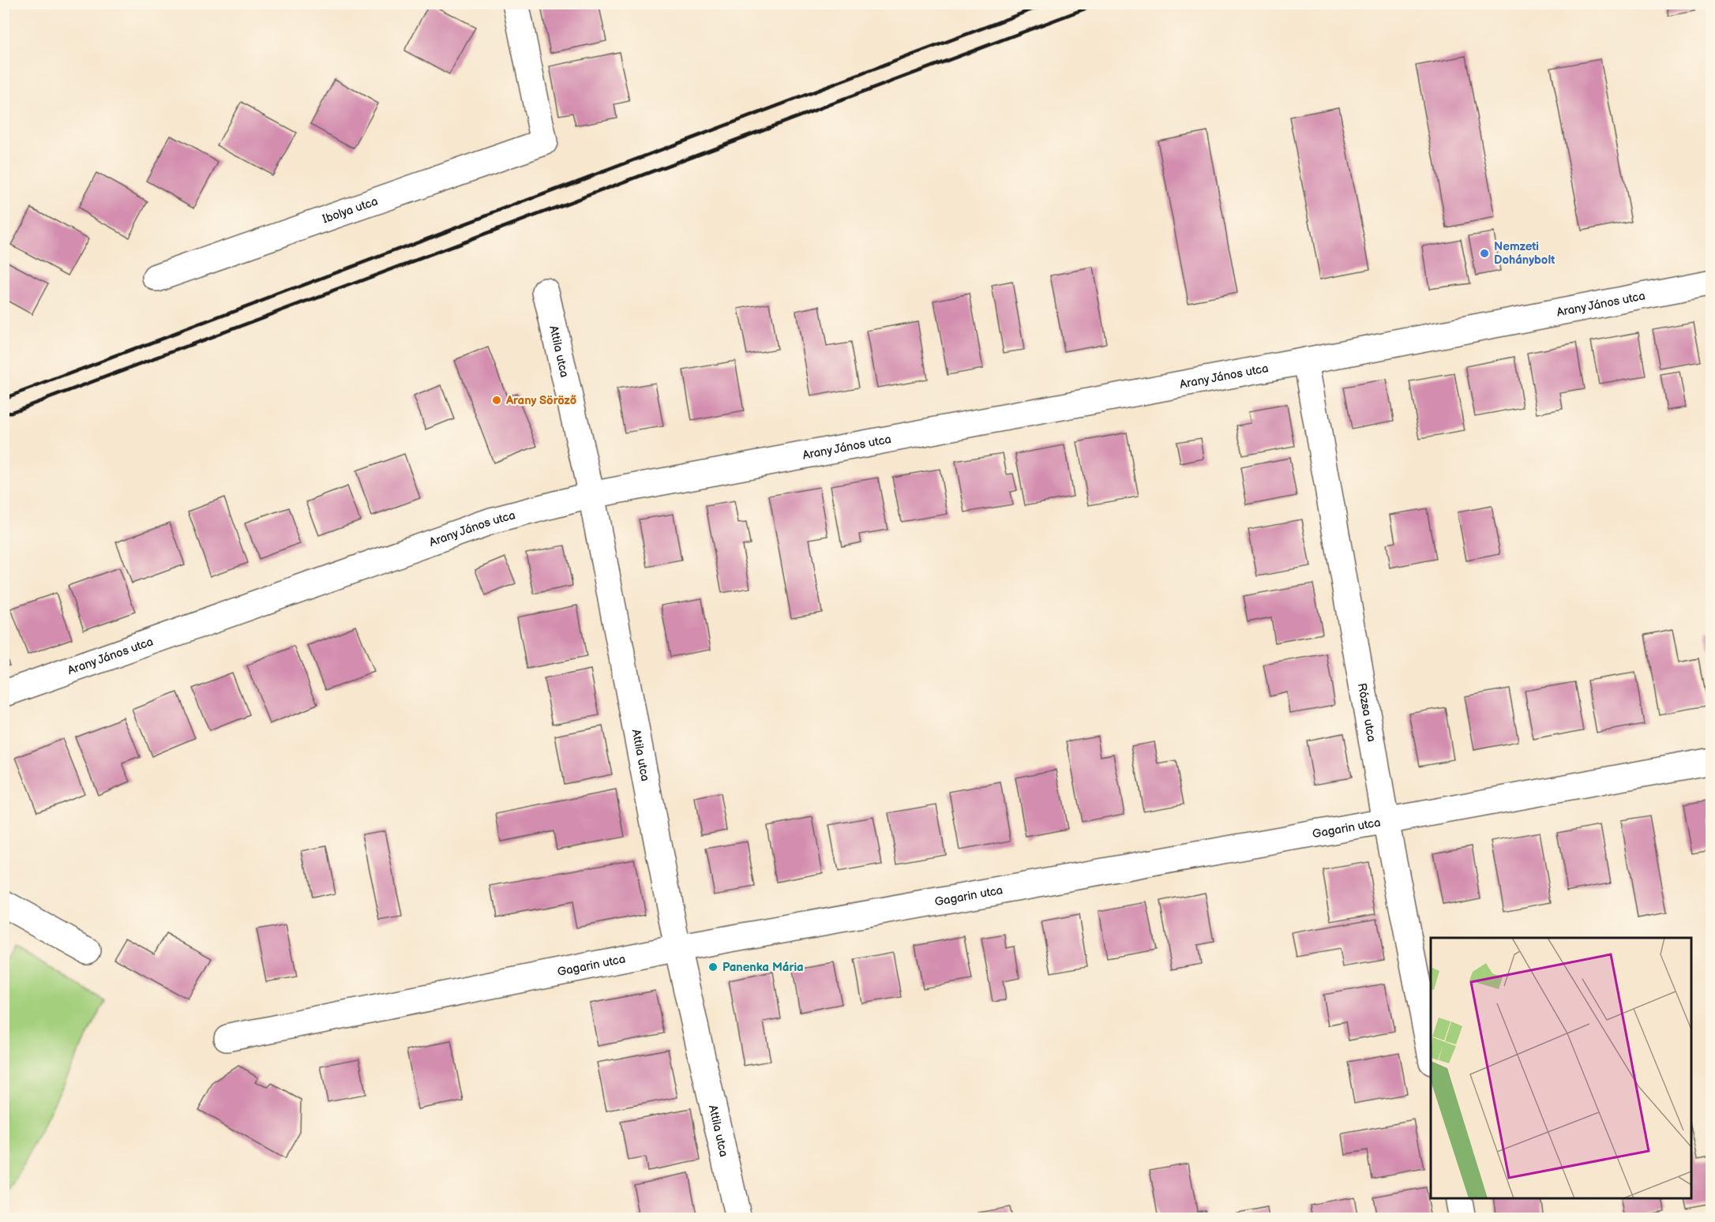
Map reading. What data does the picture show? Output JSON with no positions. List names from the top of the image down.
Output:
{
  "streets": {
    "street": [
      "Ibolya utca",
      "Arany János utca",
      "Attila utca",
      "Rózsa utca",
      "Gagarin utca"
    ]
  },
  "crossings": [
    ["Arany János utca", "Attila utca"],
    ["Arany János utca", "Rózsa utca"],
    ["Attila utca", "Gagarin utca"],
    ["Rózsa utca", "Gagarin utca"]
  ],
  "places": ["Nemzeti Dohánybolt", "Arany Söröző", "Panenka Mária"]
}
